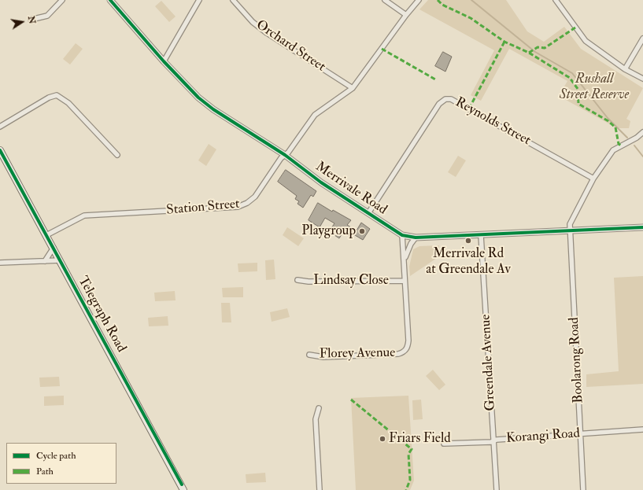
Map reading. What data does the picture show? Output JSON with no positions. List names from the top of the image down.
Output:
{
  "streets": {
    "main road": ["Telegraph Road"],
    "street": [
      "Orchard Street",
      "Reynolds Street",
      "Merrivale Road",
      "Station Street",
      "Lindsay Close",
      "Florey Avenue",
      "Boolarong Road",
      "Greendale Avenue",
      "Korangi Road"
    ]
  },
  "crossings": [
    ["Orchard Street", "Station Street"],
    ["Reynolds Street", "Merrivale Road"],
    ["Reynolds Street", "Boolarong Road"],
    ["Merrivale Road", "Station Street"],
    ["Merrivale Road", "Florey Avenue"],
    ["Merrivale Road", "Boolarong Road"],
    ["Merrivale Road", "Greendale Avenue"],
    ["Station Street", "Telegraph Road"],
    ["Lindsay Close", "Florey Avenue"],
    ["Boolarong Road", "Korangi Road"],
    ["Greendale Avenue", "Korangi Road"]
  ],
  "parks": ["Rushall Street Reserve"],
  "places": ["Playgroup", "Merrivale Rd at Greendale Av", "Friars Field"],
  "legend": ["Cycle path", "Path"],
  "north": "right"
}
